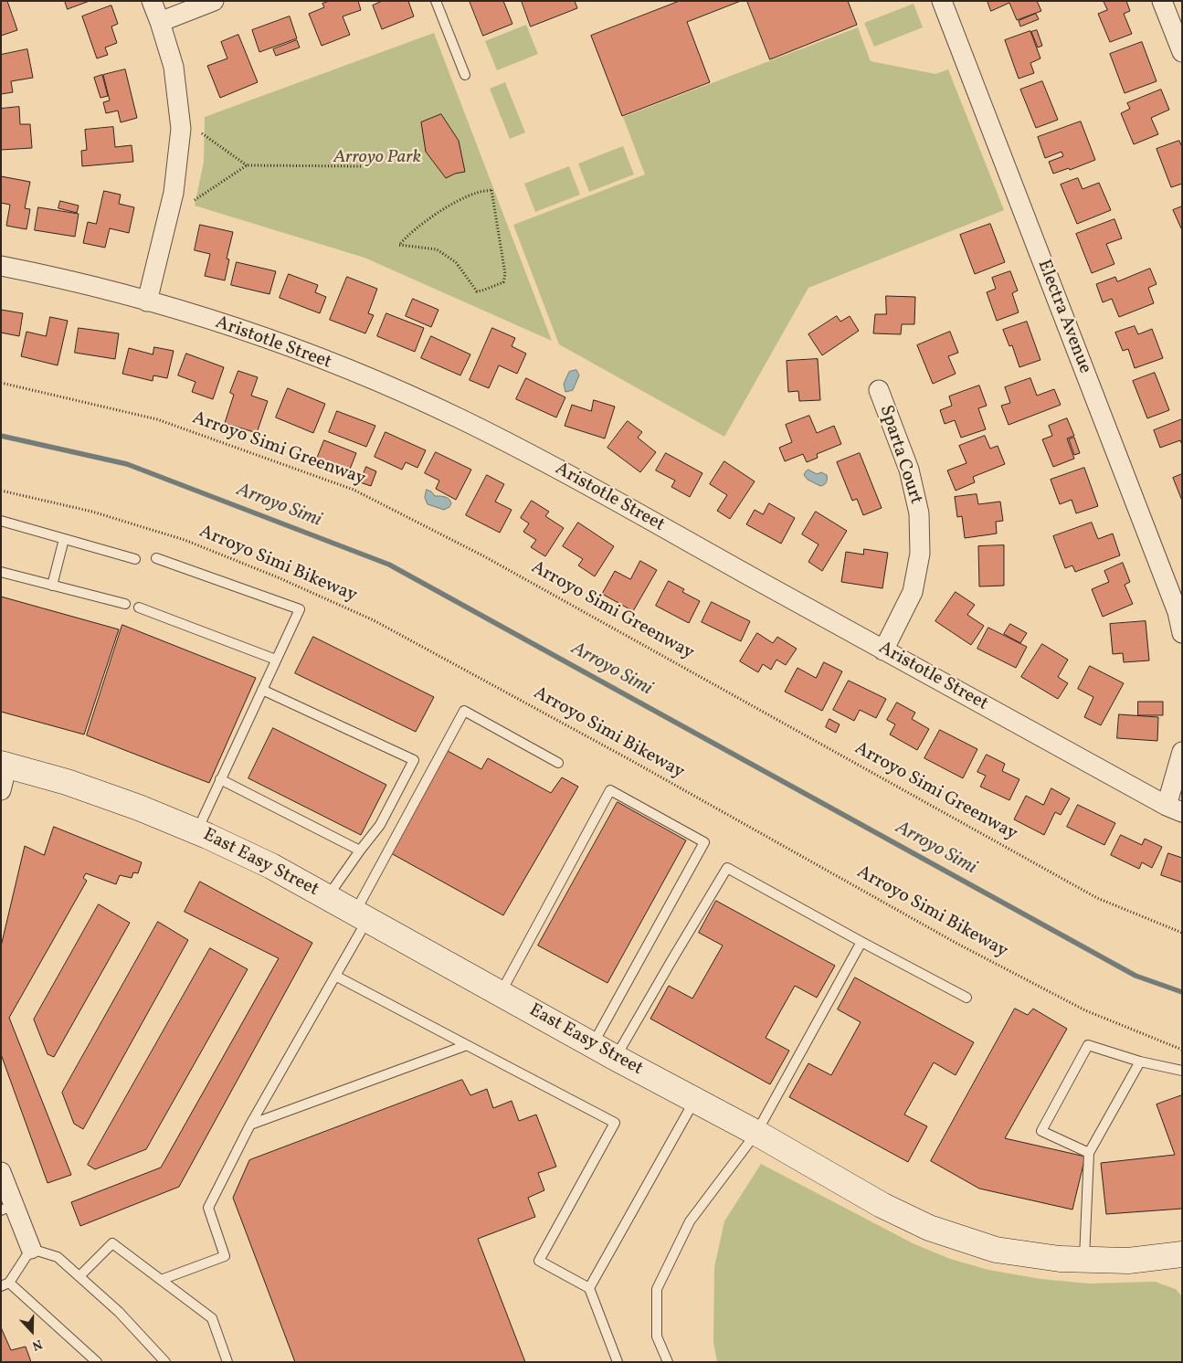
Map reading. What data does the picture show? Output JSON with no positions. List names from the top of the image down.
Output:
{
  "streets": {
    "street": [
      "Electra Avenue",
      "Aristotle Street",
      "Sparta Court",
      "East Easy Street"
    ],
    "path": ["Arroyo Simi Greenway", "Arroyo Simi Bikeway"]
  },
  "crossings": [
    ["Aristotle Street", "Sparta Court"]
  ],
  "water": ["Arroyo Simi"],
  "parks": ["Arroyo Park"],
  "north": "bottom"
}
